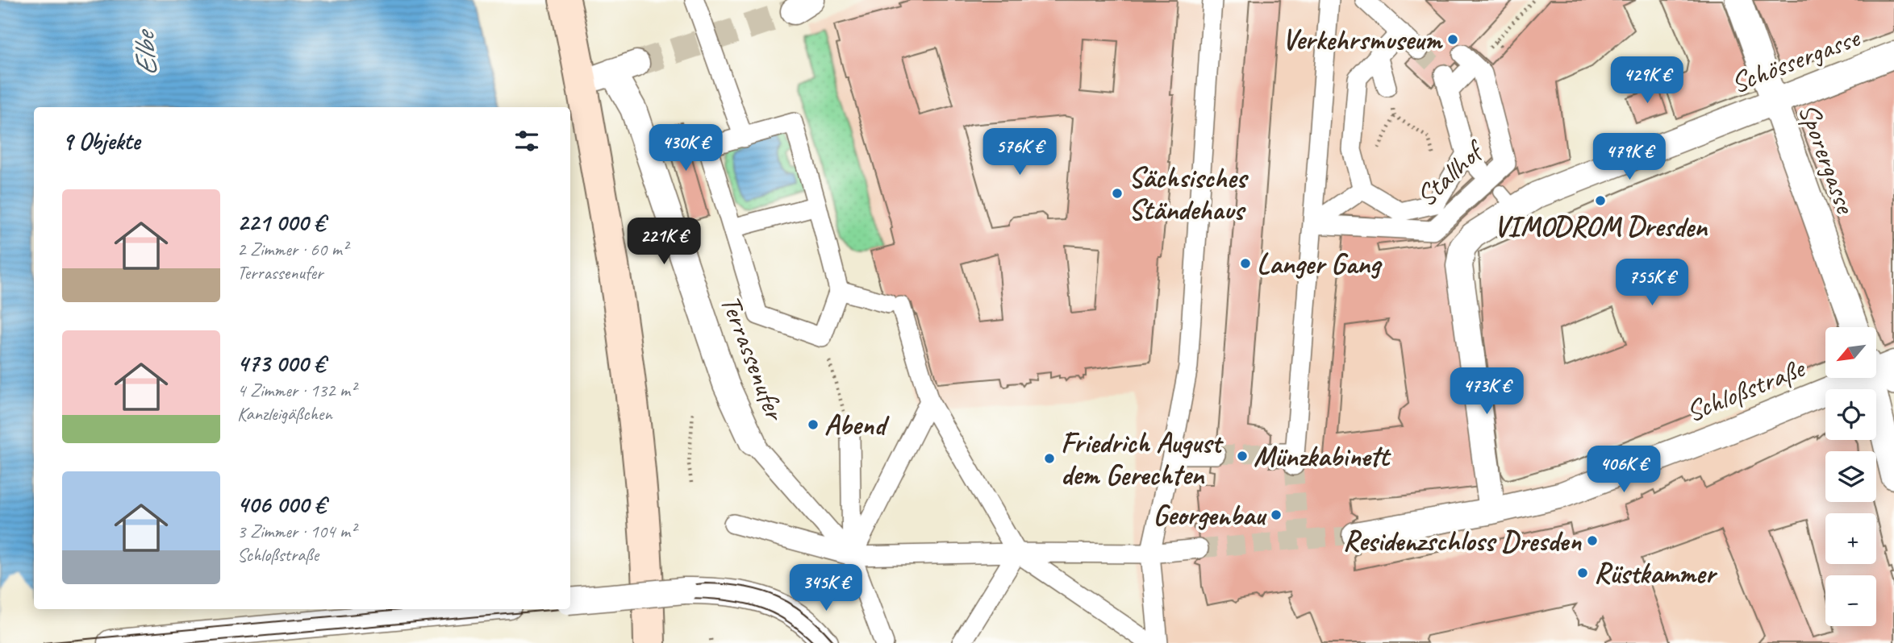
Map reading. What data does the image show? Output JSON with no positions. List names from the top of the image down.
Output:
{
  "streets": {
    "street": [
      "Schössergasse",
      "Sporergasse",
      "Stallhof",
      "Terrassenufer",
      "Schloßstraße"
    ]
  },
  "crossings": [
    ["Schössergasse", "Sporergasse"],
    ["Schössergasse", "Schloßstraße"]
  ],
  "water": ["Elbe"],
  "places": [
    "Verkehrsmuseum",
    "Sächsisches Ständehaus",
    "VIMODROM Dresden",
    "Langer Gang",
    "Abend",
    "Münzkabinett",
    "Friedrich August dem Gerechten",
    "Georgenbau",
    "Residenzschloss Dresden",
    "Rüstkammer"
  ],
  "north": "bottom left",
  "page": {
    "price": [
      "429K €",
      "430K €",
      "576K €",
      "479K €",
      "221K €",
      "755K €",
      "473K €",
      "406K €",
      "345K €"
    ],
    "heading": "9 Objekte",
    "list": [
      {
        "name": "221 000 €",
        "note": "2 Zimmer · 60 m² · Terrassenufer"
      },
      {
        "name": "473 000 €",
        "note": "4 Zimmer · 132 m² · Kanzleigäßchen"
      },
      {
        "name": "406 000 €",
        "note": "3 Zimmer · 104 m² · Schloßstraße"
      }
    ],
    "map_buttons": ["+", "−"]
  }
}
